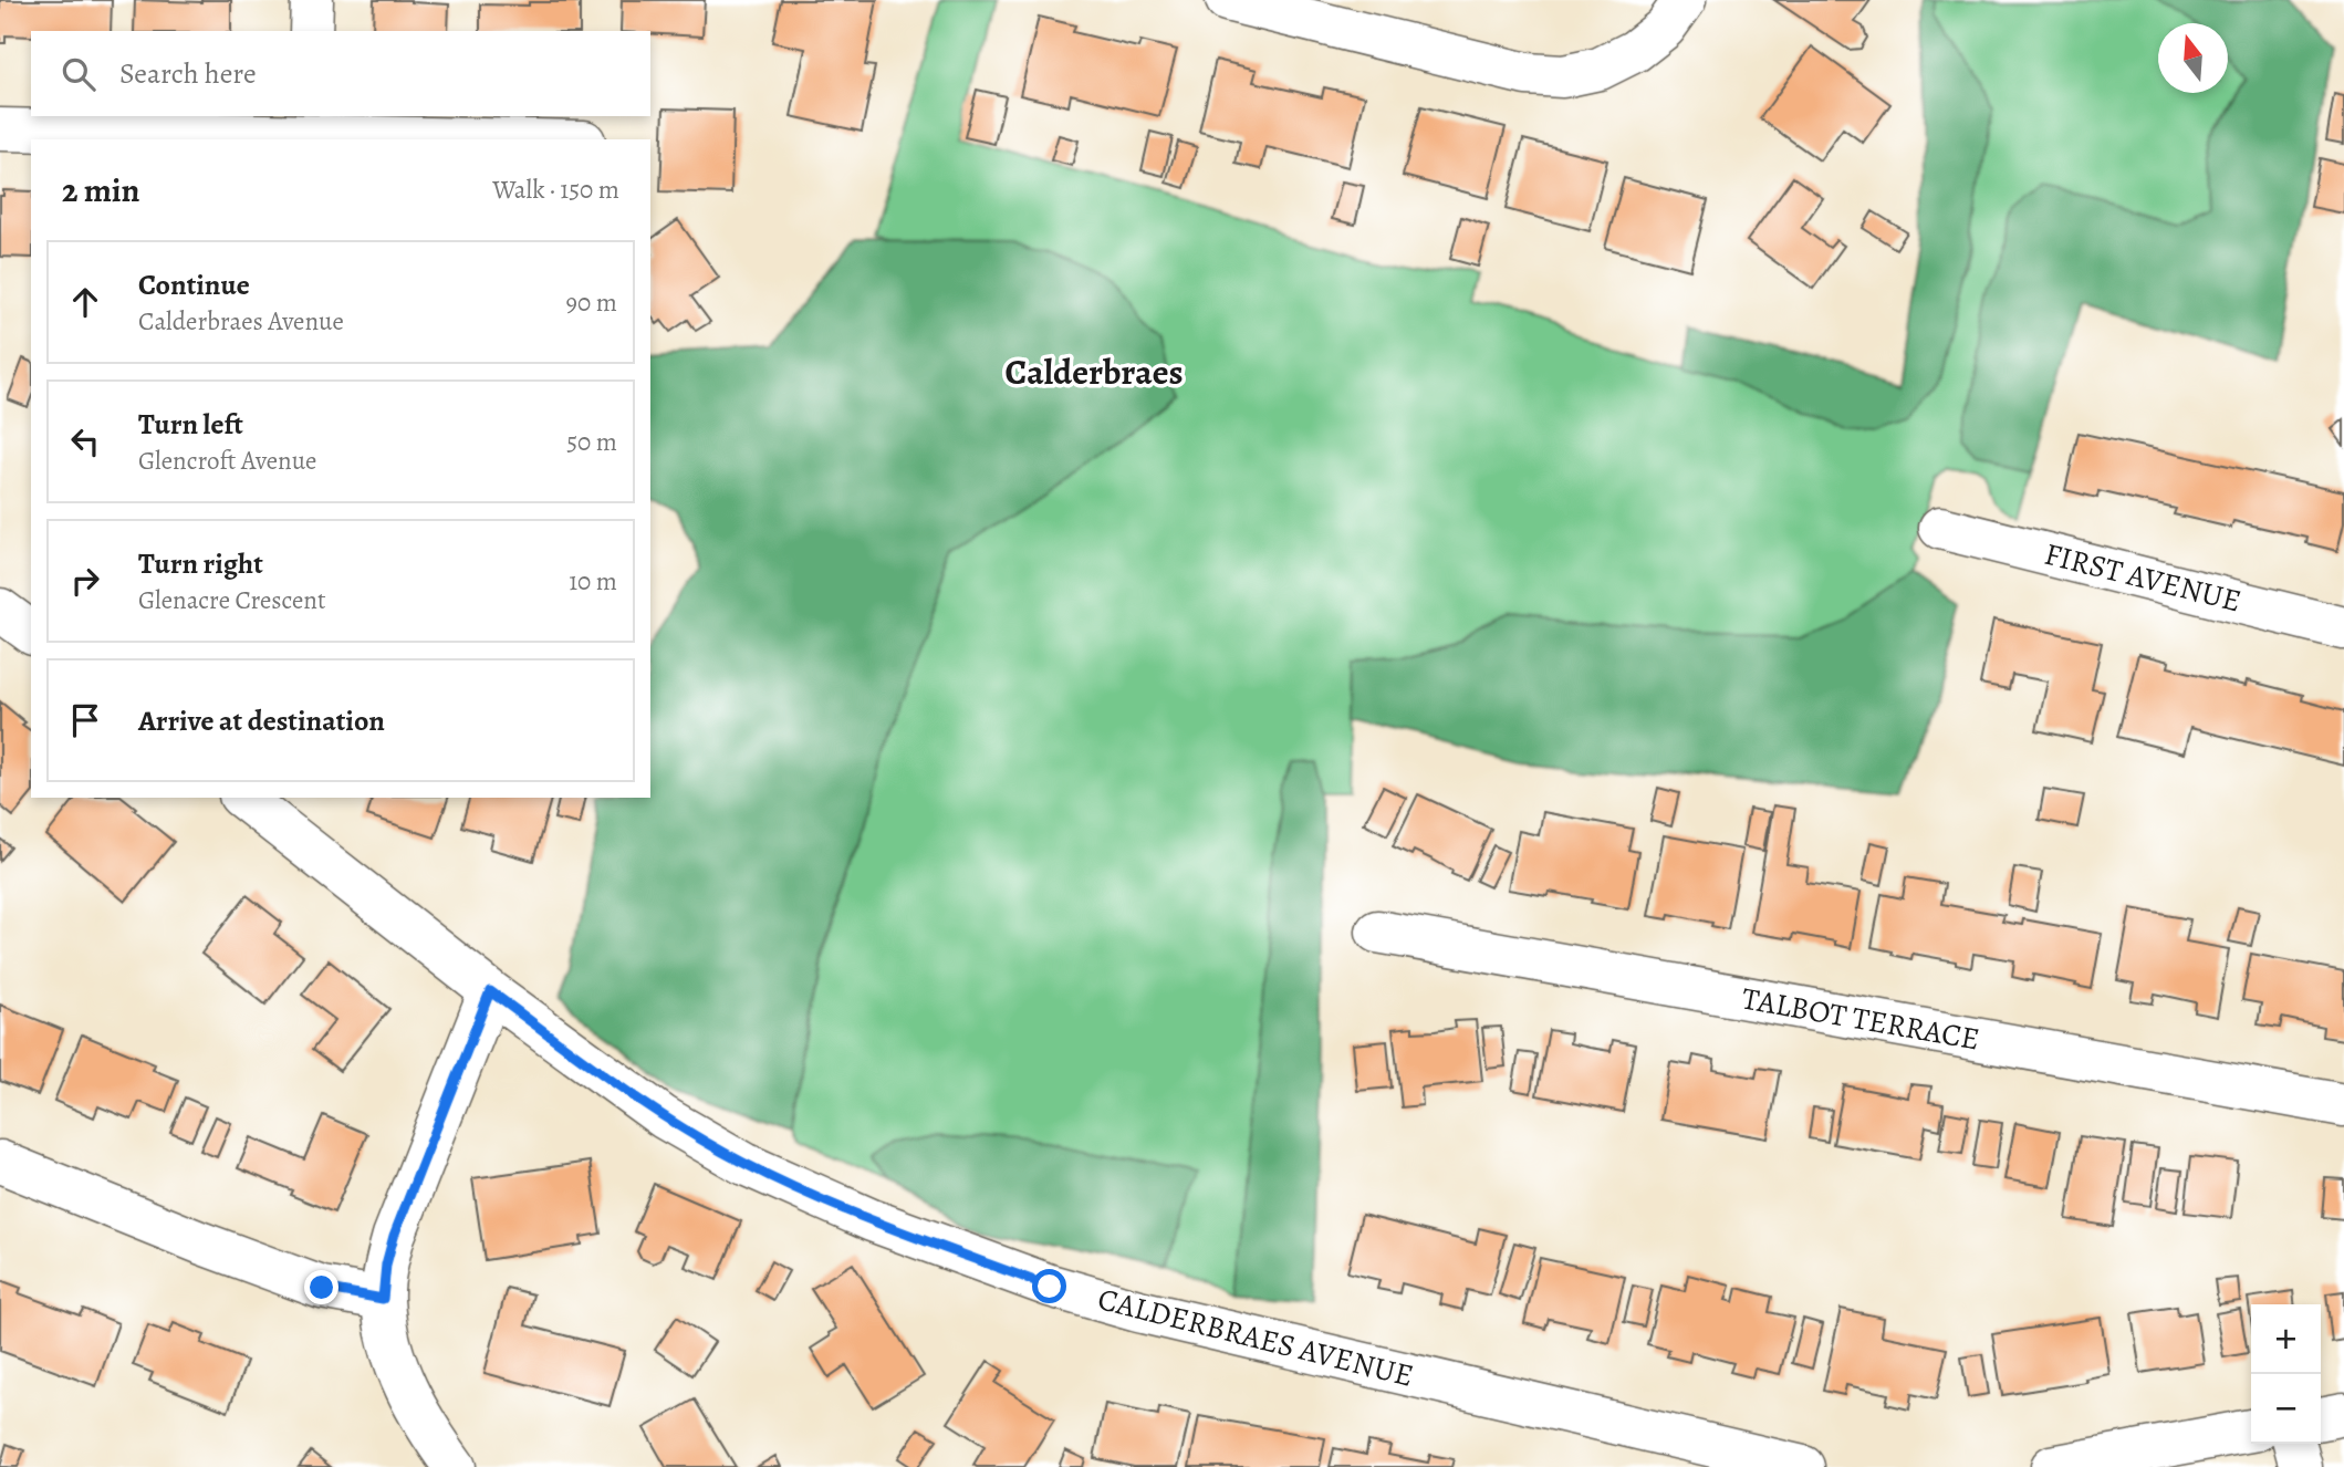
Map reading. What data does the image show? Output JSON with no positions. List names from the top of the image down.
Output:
{
  "streets": {
    "street": ["FIRST AVENUE", "TALBOT TERRACE", "CALDERBRAES AVENUE"]
  },
  "districts": ["Calderbraes"],
  "north": "top",
  "page": {
    "search": "Search here",
    "heading": ["2 min", "Walk · 150 m"],
    "list": [
      ["Continue", "Calderbraes Avenue", "90 m"],
      ["Turn left", "Glencroft Avenue", "50 m"],
      ["Turn right", "Glenacre Crescent", "10 m"],
      "Arrive at destination"
    ],
    "map_buttons": ["+", "−"]
  }
}
